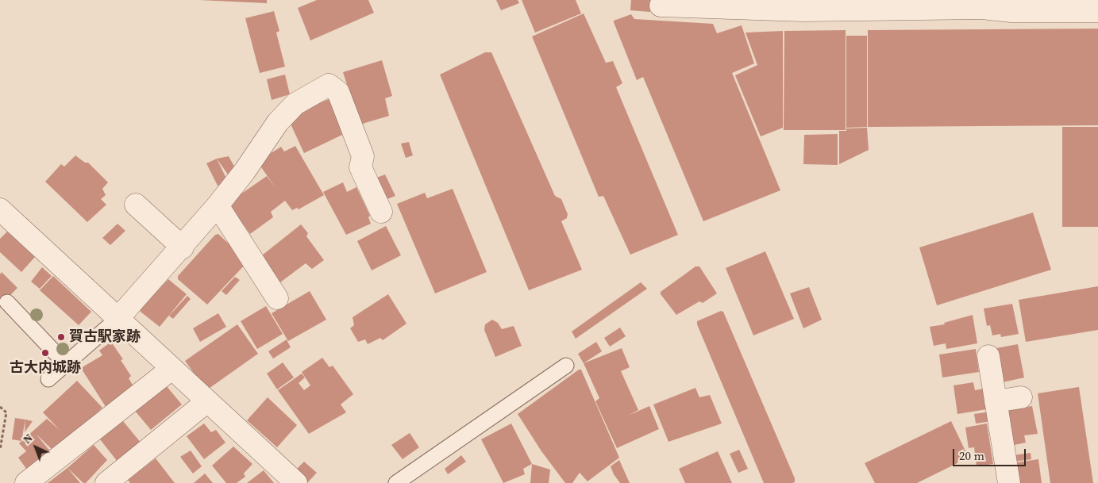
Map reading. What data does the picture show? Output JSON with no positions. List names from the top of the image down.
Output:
{
  "places": ["賀古駅家跡", "古大内城跡"],
  "scale_bar": "20 m",
  "north": "top left"
}
